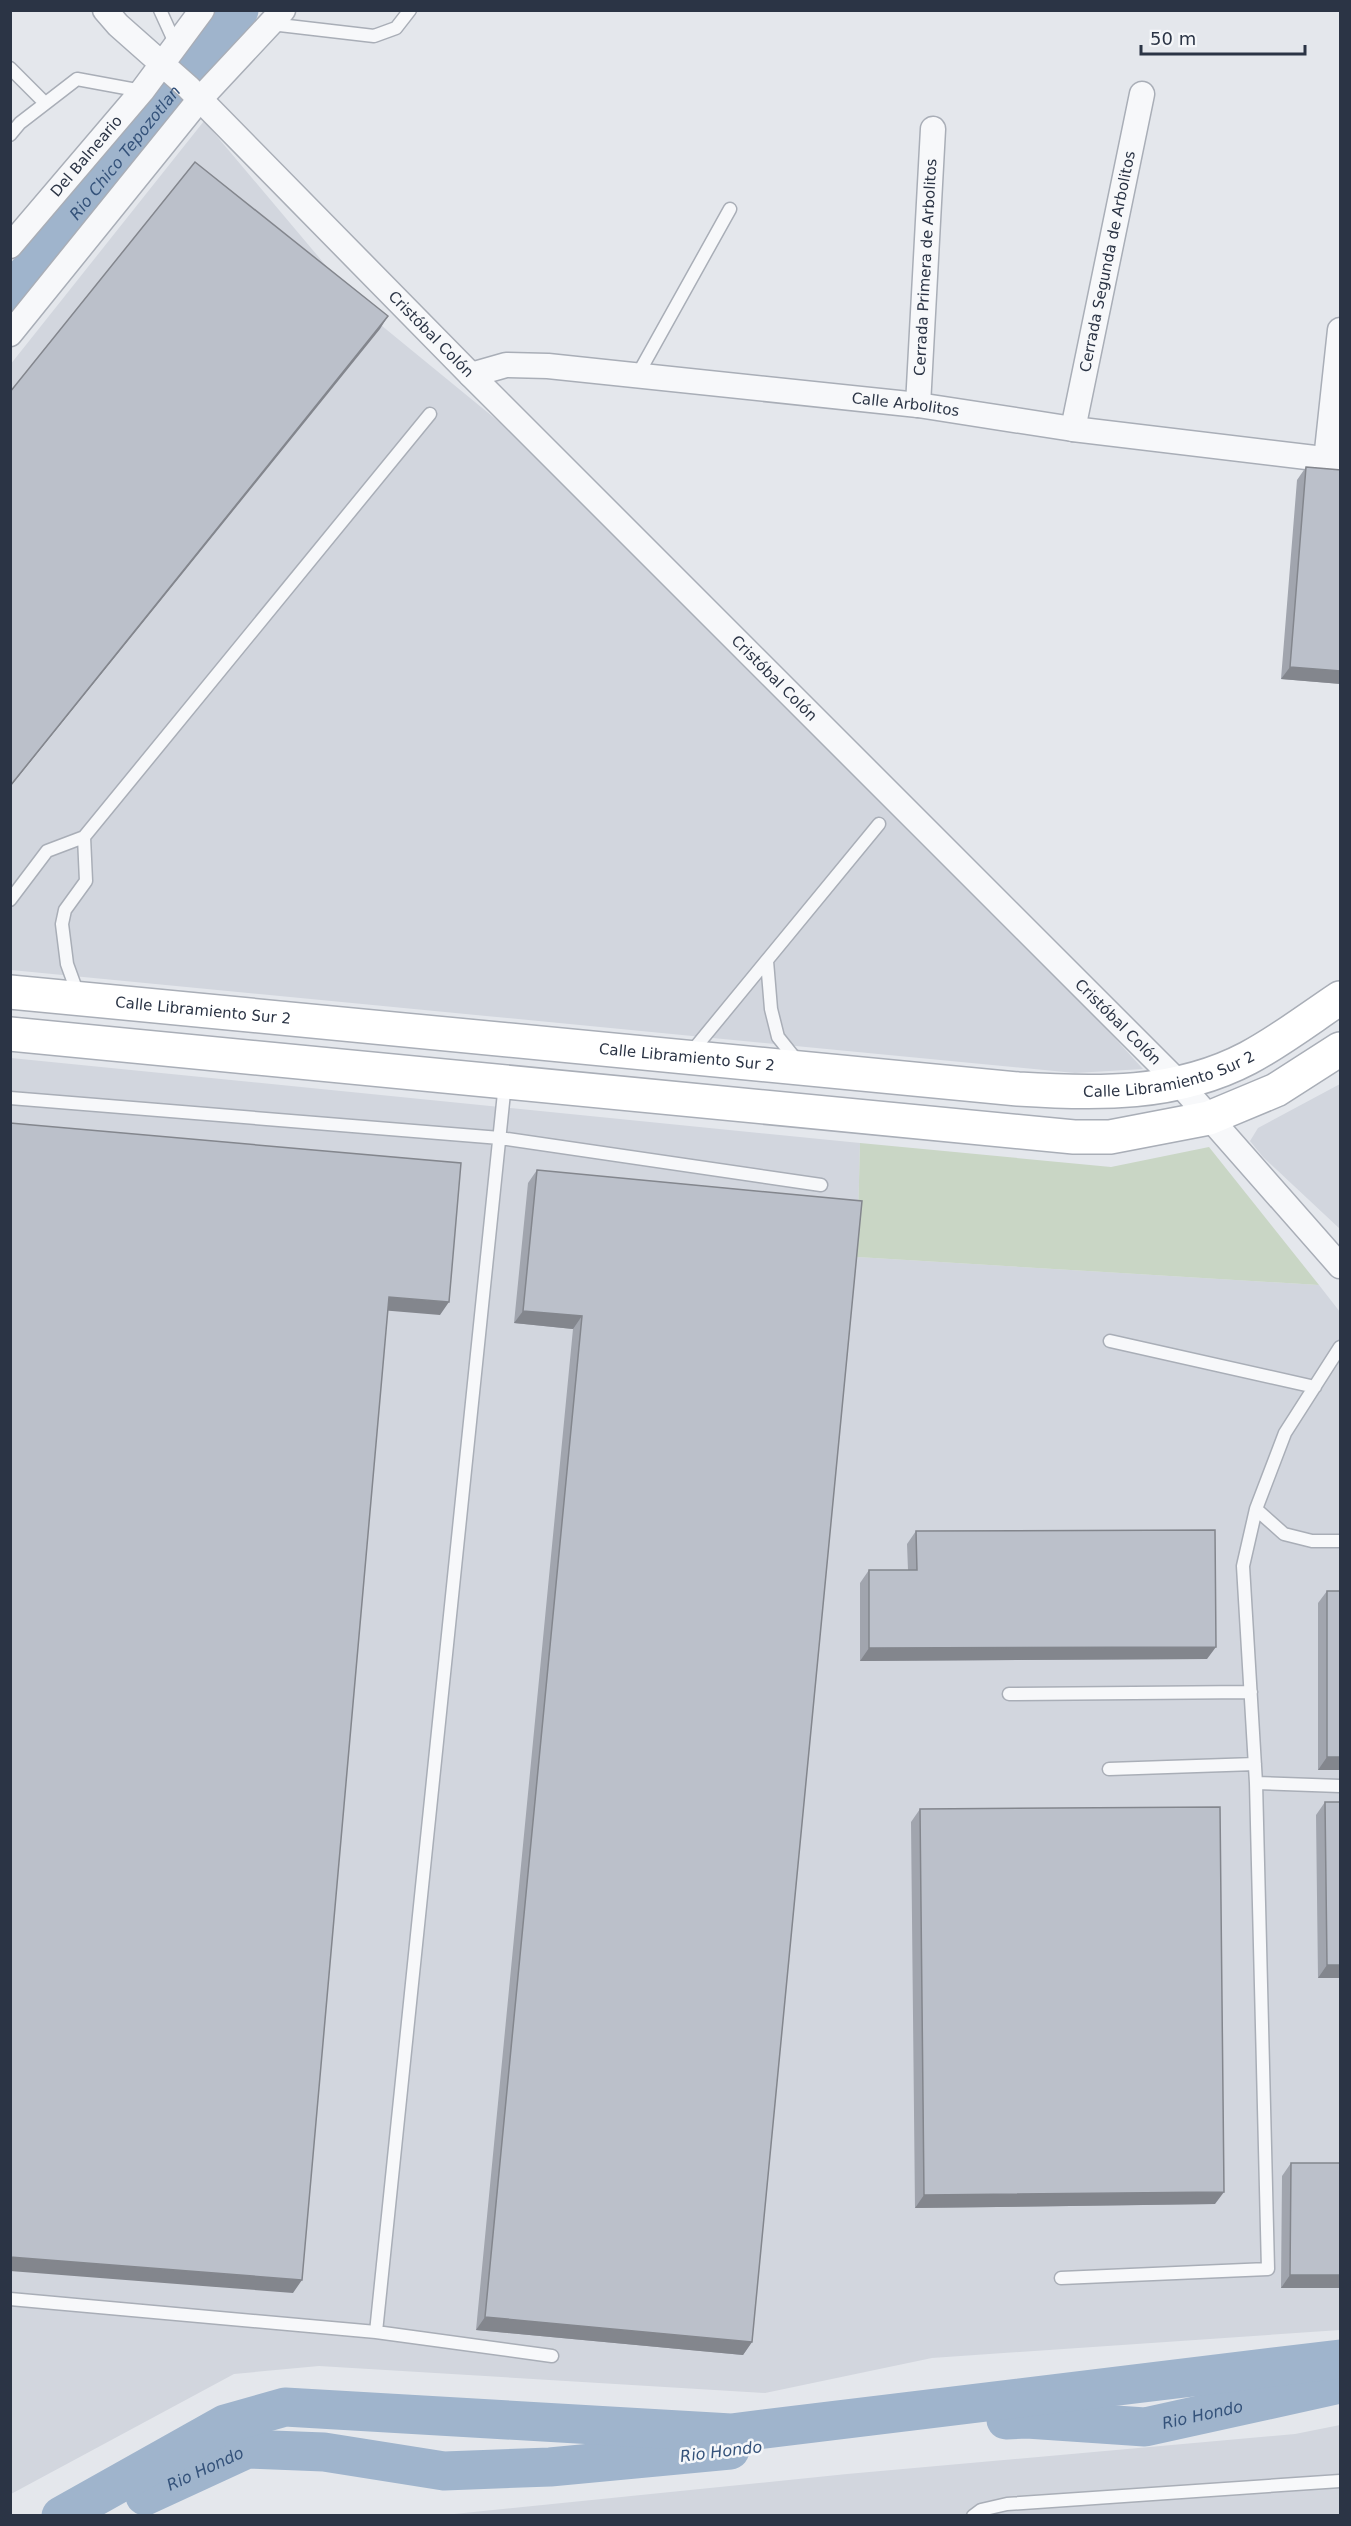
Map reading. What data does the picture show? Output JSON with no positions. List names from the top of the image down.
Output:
{
  "streets": {
    "main road": ["Calle Libramiento Sur 2"],
    "street": [
      "Del Balneario",
      "Cerrada Segunda de Arbolitos",
      "Cerrada Primera de Arbolitos",
      "Cristóbal Colón",
      "Calle Arbolitos"
    ]
  },
  "crossings": [
    ["Del Balneario", "Cristóbal Colón"],
    ["Cerrada Segunda de Arbolitos", "Calle Arbolitos"],
    ["Cerrada Primera de Arbolitos", "Calle Arbolitos"],
    ["Cristóbal Colón", "Calle Arbolitos"],
    ["Cristóbal Colón", "Calle Libramiento Sur 2"]
  ],
  "water": ["Rio Chico Tepozotlan", "Rio Hondo"],
  "scale_bar": "50 m"
}
